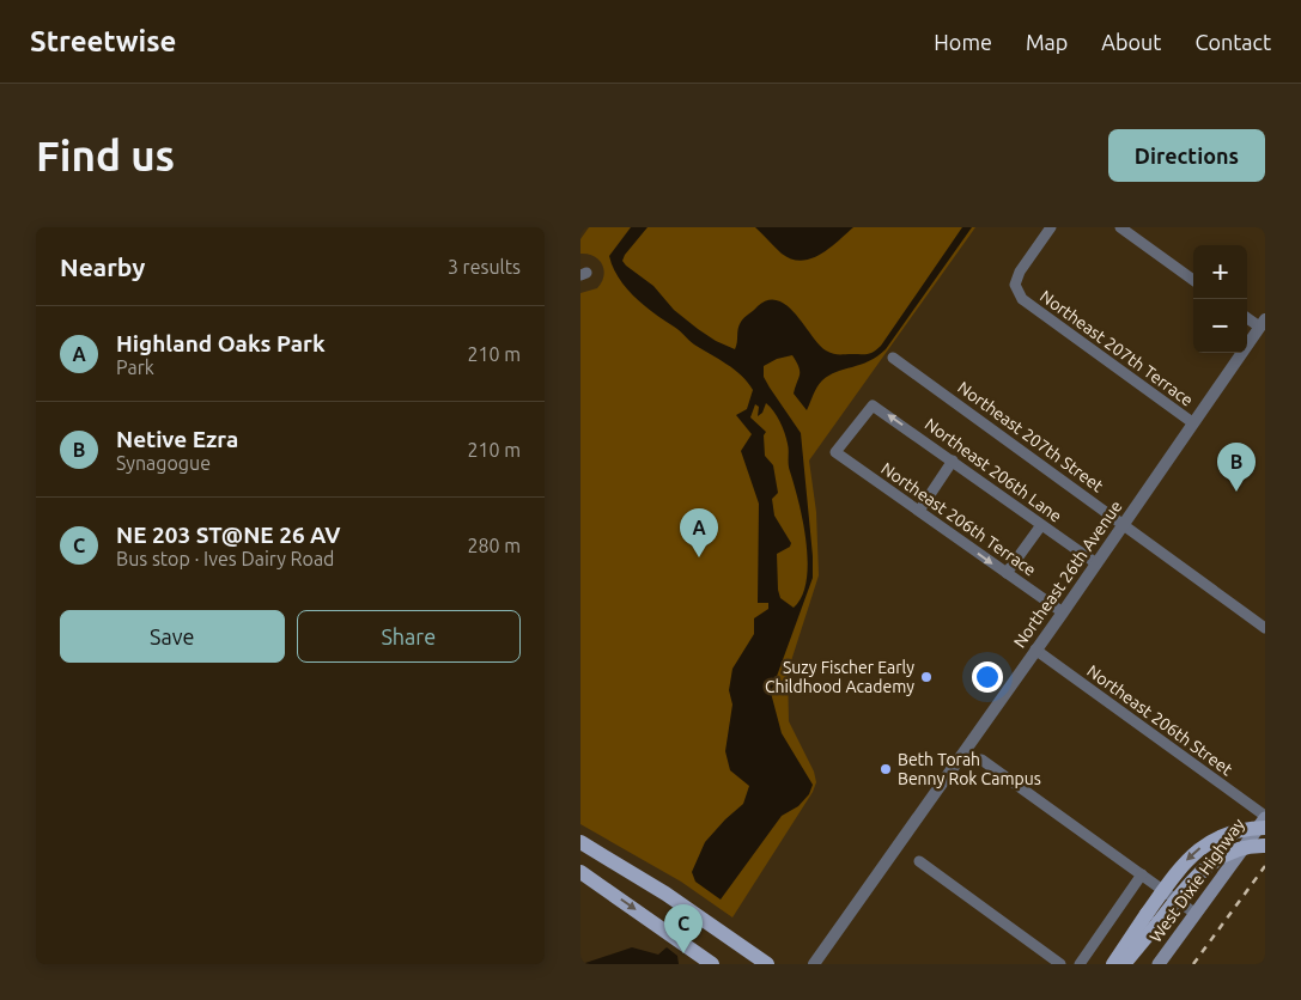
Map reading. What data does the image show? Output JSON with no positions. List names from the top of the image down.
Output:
{
  "streets": {
    "main road": ["West Dixie Highway"],
    "street": [
      "Northeast 207th Terrace",
      "Northeast 207th Street",
      "Northeast 206th Lane",
      "Northeast 206th Terrace",
      "Northeast 26th Avenue",
      "Northeast 206th Street"
    ]
  },
  "crossings": [
    ["Northeast 207th Terrace", "Northeast 26th Avenue"],
    ["Northeast 207th Street", "Northeast 26th Avenue"],
    ["Northeast 206th Lane", "Northeast 206th Terrace"],
    ["Northeast 206th Lane", "Northeast 26th Avenue"],
    ["Northeast 206th Terrace", "Northeast 26th Avenue"],
    ["Northeast 26th Avenue", "Northeast 206th Street"],
    ["Northeast 206th Street", "West Dixie Highway"]
  ],
  "one_way": ["Northeast 206th Terrace"],
  "places": ["Suzy Fischer Early Childhood Academy", "Beth Torah Benny Rok Campus"],
  "page": {
    "header": "Streetwise",
    "nav": [
      "Home",
      "Map",
      "About",
      "Contact"
    ],
    "buttons": [
      "Directions",
      ["Save", "Share"]
    ],
    "title": "Find us",
    "heading": ["Nearby", "3 results"],
    "map_buttons": ["+", "−"],
    "list": [
      {
        "mark": "A",
        "name": "Highland Oaks Park",
        "note": "Park",
        "value": "210 m"
      },
      {
        "mark": "B",
        "name": "Netive Ezra",
        "note": "Synagogue",
        "value": "210 m"
      },
      {
        "mark": "C",
        "name": "NE 203 ST@NE 26 AV",
        "note": "Bus stop · Ives Dairy Road",
        "value": "280 m"
      }
    ],
    "pins": ["B", "A", "C"]
  }
}
